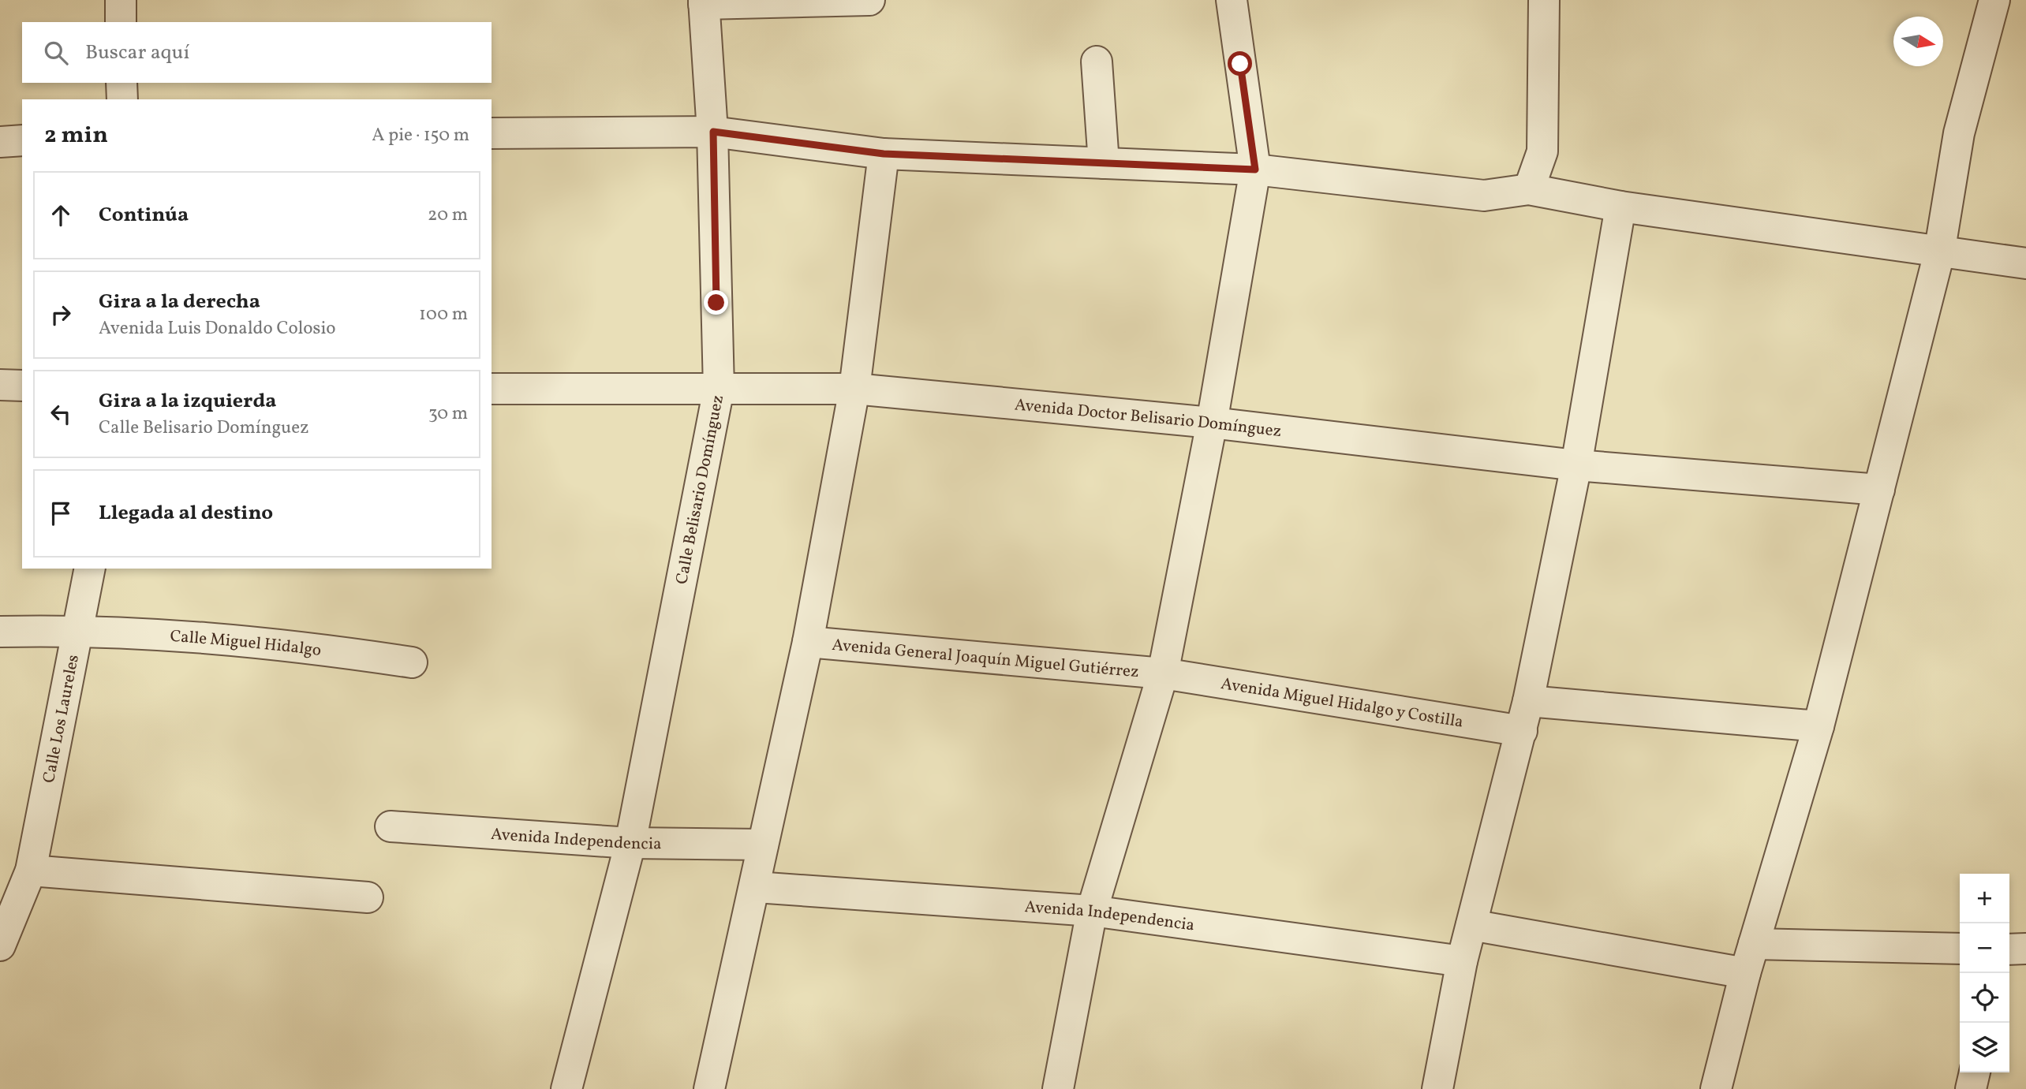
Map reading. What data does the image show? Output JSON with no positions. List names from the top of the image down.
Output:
{
  "streets": {
    "street": [
      "Avenida Doctor Belisario Domínguez",
      "Calle Belisario Domínguez",
      "Calle Miguel Hidalgo",
      "Avenida General Joaquín Miguel Gutiérrez",
      "Avenida Miguel Hidalgo y Costilla",
      "Calle Los Laureles",
      "Avenida Independencia"
    ]
  },
  "crossings": [
    ["Avenida Doctor Belisario Domínguez", "Calle Belisario Domínguez"],
    ["Calle Belisario Domínguez", "Avenida Independencia"],
    ["Calle Miguel Hidalgo", "Calle Los Laureles"],
    ["Avenida General Joaquín Miguel Gutiérrez", "Avenida Miguel Hidalgo y Costilla"]
  ],
  "north": "right",
  "page": {
    "search": "Buscar aquí",
    "heading": ["2 min", "A pie · 150 m"],
    "list": [
      ["Continúa", "20 m"],
      ["Gira a la derecha", "Avenida Luis Donaldo Colosio", "100 m"],
      ["Gira a la izquierda", "Calle Belisario Domínguez", "30 m"],
      "Llegada al destino"
    ],
    "map_buttons": ["+", "−"]
  }
}
